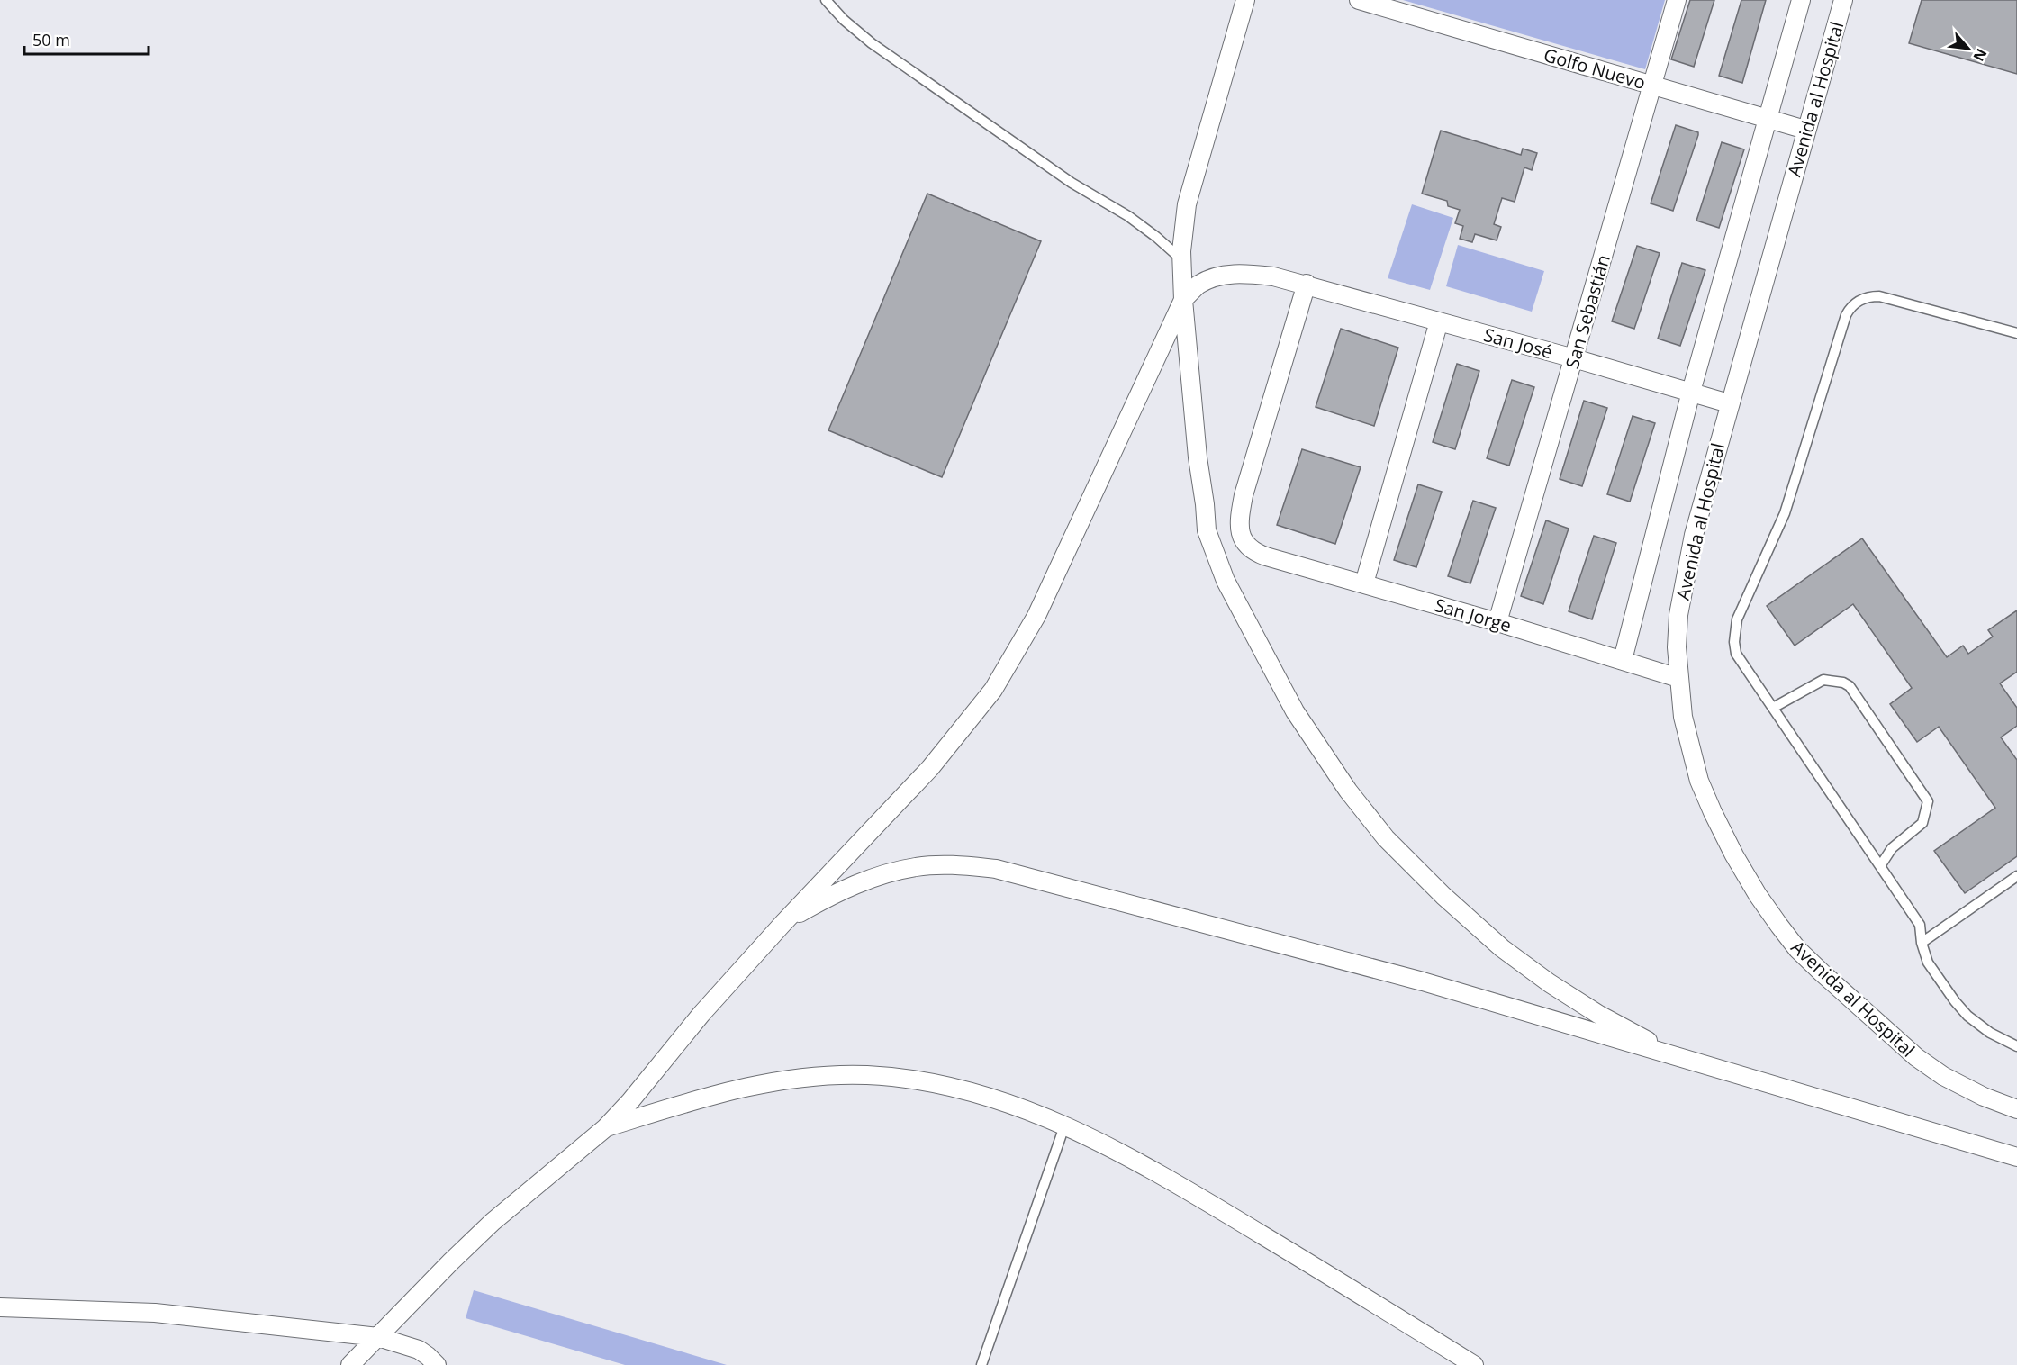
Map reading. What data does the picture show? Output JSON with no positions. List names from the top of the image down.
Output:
{
  "streets": {
    "street": [
      "Golfo Nuevo",
      "Avenida al Hospital",
      "San Sebastián",
      "San José",
      "San Jorge"
    ]
  },
  "crossings": [
    ["Golfo Nuevo", "Avenida al Hospital"],
    ["Golfo Nuevo", "San Sebastián"],
    ["Avenida al Hospital", "San José"],
    ["Avenida al Hospital", "San Jorge"],
    ["San Sebastián", "San José"],
    ["San Sebastián", "San Jorge"],
    ["San José", "San Jorge"]
  ],
  "scale_bar": "50 m",
  "north": "bottom right"
}
